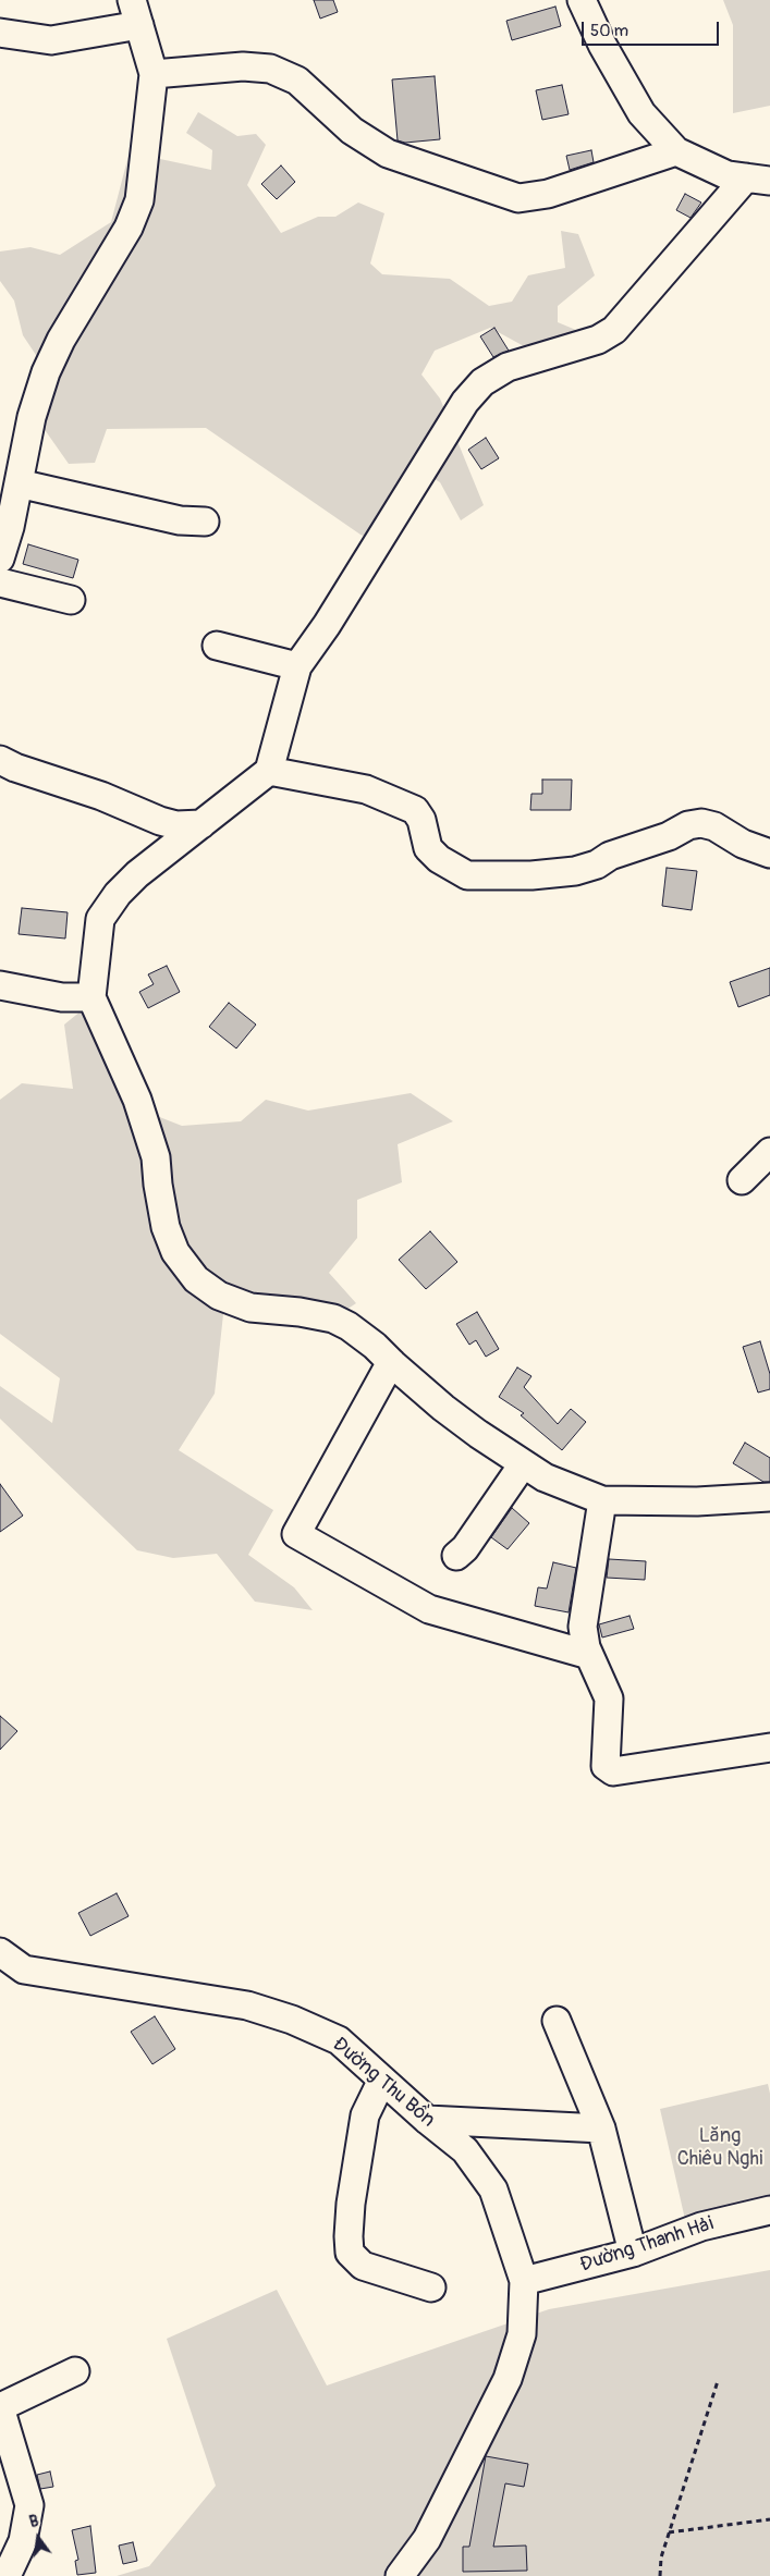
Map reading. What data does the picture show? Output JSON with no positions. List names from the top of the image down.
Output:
{
  "streets": {
    "street": ["Đường Thu Bồn", "Đường Thanh Hải"]
  },
  "crossings": [
    ["Đường Thu Bồn", "Đường Thanh Hải"]
  ],
  "parks": ["Lăng Chiêu Nghi"],
  "scale_bar": "50 m",
  "north": "top"
}
